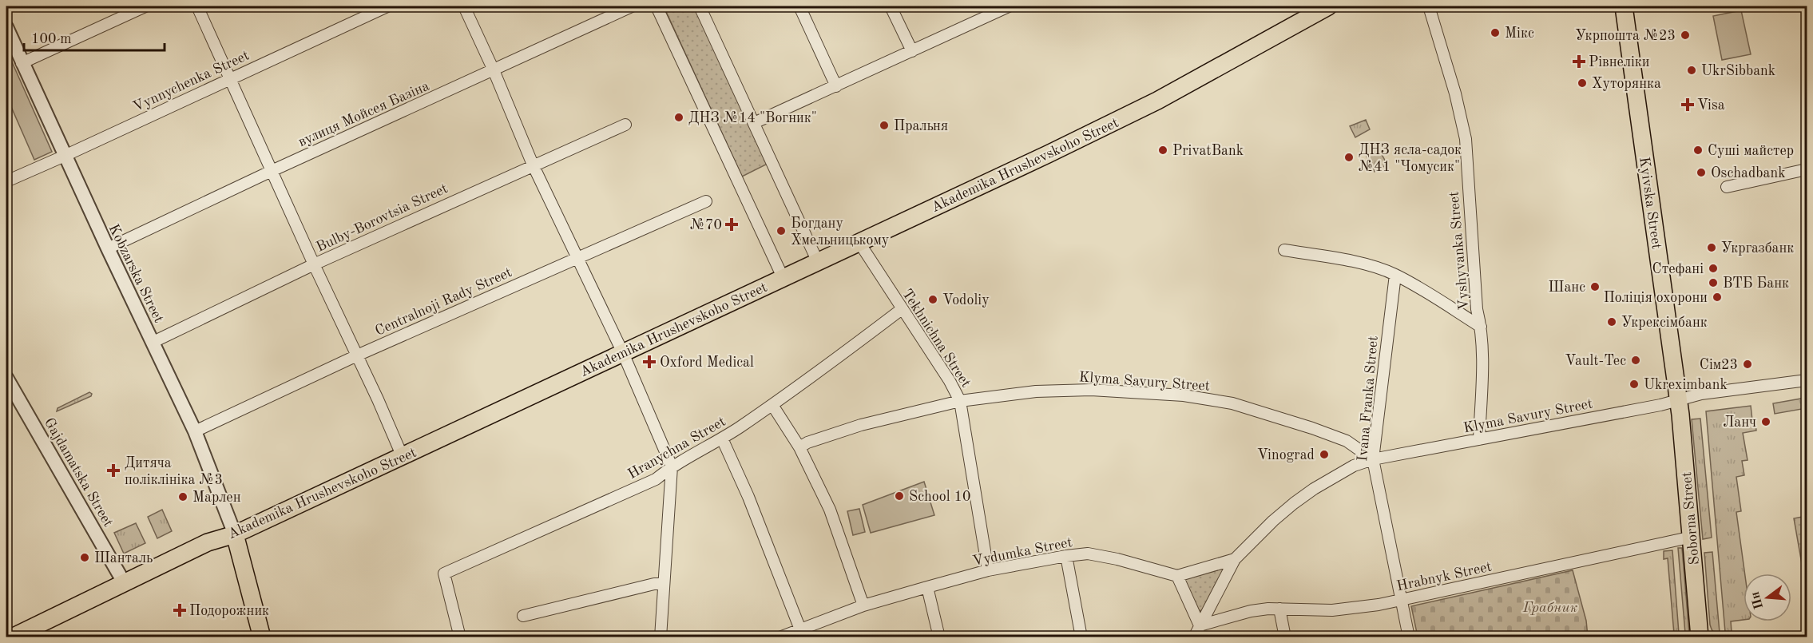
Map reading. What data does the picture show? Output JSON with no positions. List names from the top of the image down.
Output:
{
  "streets": {
    "main road": ["Akademika Hrushevskoho Street", "Kyivska Street", "Soborna Street"],
    "street": [
      "Vynnychenka Street",
      "вулиця Мойсея Базіна",
      "Bulby-Borovtsia Street",
      "Vyshyvanka Street",
      "Kobzarska Street",
      "Centralnoji Rady Street",
      "Tekhnichna Street",
      "Klyma Savury Street",
      "Ivana Franka Street",
      "Hranychna Street",
      "Gajdamatska Street",
      "Vydumka Street",
      "Hrabnyk Street"
    ]
  },
  "crossings": [
    ["Vynnychenka Street", "Kobzarska Street"],
    ["вулиця Мойсея Базіна", "Kobzarska Street"],
    ["Akademika Hrushevskoho Street", "Kobzarska Street"],
    ["Akademika Hrushevskoho Street", "Tekhnichna Street"],
    ["Akademika Hrushevskoho Street", "Gajdamatska Street"],
    ["Kyivska Street", "Klyma Savury Street"],
    ["Kyivska Street", "Soborna Street"],
    ["Bulby-Borovtsia Street", "Kobzarska Street"],
    ["Vyshyvanka Street", "Klyma Savury Street"],
    ["Kobzarska Street", "Centralnoji Rady Street"],
    ["Tekhnichna Street", "Klyma Savury Street"],
    ["Tekhnichna Street", "Hranychna Street"],
    ["Tekhnichna Street", "Vydumka Street"],
    ["Klyma Savury Street", "Ivana Franka Street"],
    ["Klyma Savury Street", "Soborna Street"],
    ["Ivana Franka Street", "Hrabnyk Street"],
    ["Soborna Street", "Hrabnyk Street"]
  ],
  "parks": ["Грабник"],
  "places": {
    "other": [
      "Мікс",
      "Укрпошта №23",
      "UkrSibbank",
      "Хуторянка",
      "ДНЗ №14 \"Вогник\"",
      "Пральня",
      "PrivatBank",
      "Суші майстер",
      "ДНЗ ясла-садок №41 \"Чомусик\"",
      "Oschadbank",
      "Богдану Хмельницькому",
      "Укргазбанк",
      "Стефані",
      "ВТБ Банк",
      "Шанс",
      "Поліцiя охорони",
      "Vodoliy",
      "Укрексімбанк",
      "Vault-Tec",
      "Сім23",
      "Ukreximbank",
      "Ланч",
      "Vinograd",
      "School 10",
      "Марлен",
      "Шанталь"
    ],
    "health": [
      "Рівнеліки",
      "Visa",
      "№70",
      "Oxford Medical",
      "Дитяча поліклініка №3",
      "Подорожник"
    ]
  },
  "scale_bar": "100 m",
  "north": "left"
}
